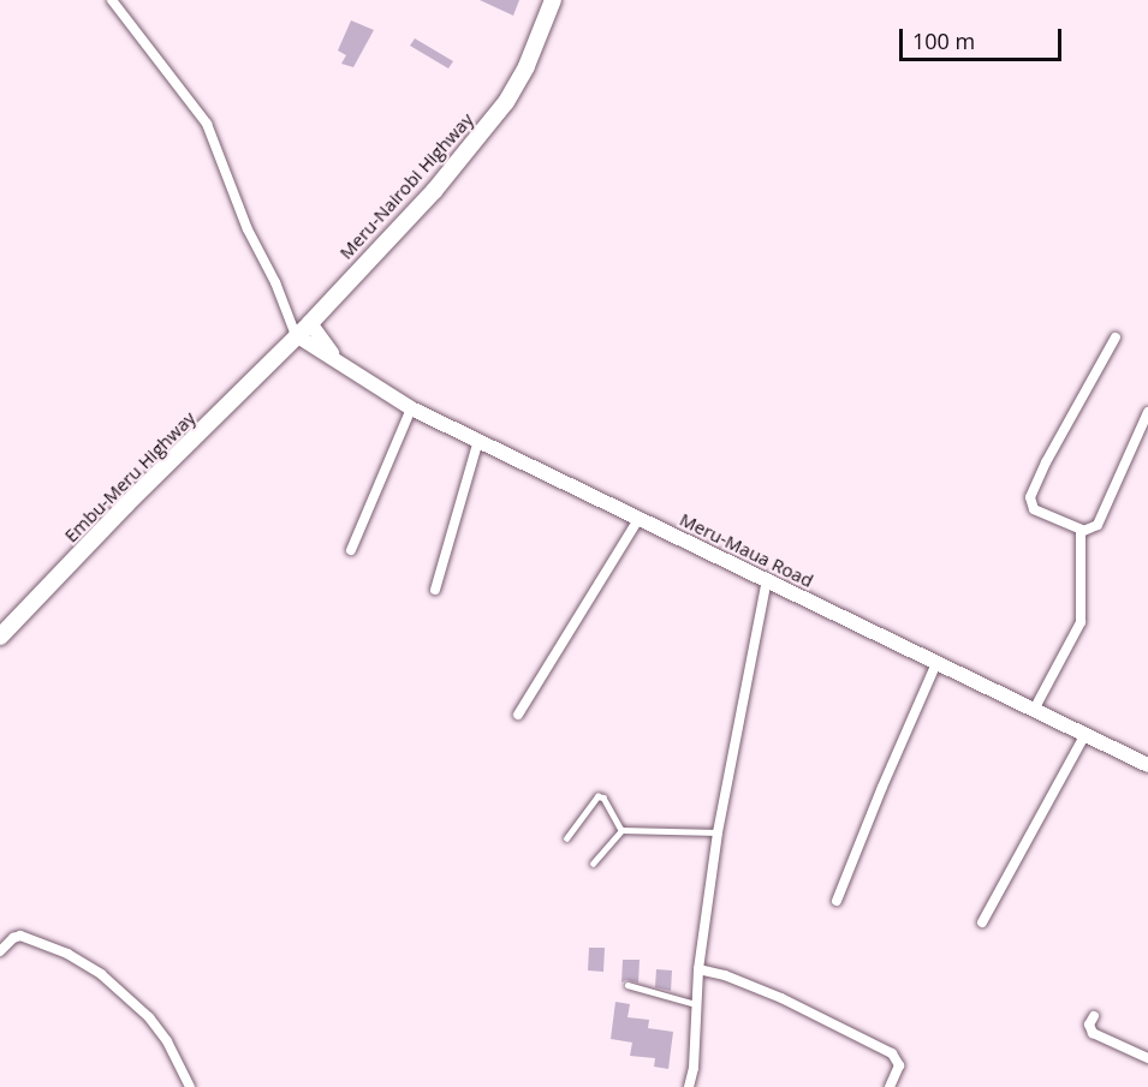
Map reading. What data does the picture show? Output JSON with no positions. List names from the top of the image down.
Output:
{
  "streets": {
    "highway": ["Meru-Nairobi Highway", "Embu-Meru Highway"],
    "main road": ["Meru-Maua Road"]
  },
  "crossings": [
    ["Meru-Nairobi Highway", "Embu-Meru Highway"],
    ["Meru-Nairobi Highway", "Meru-Maua Road"],
    ["Embu-Meru Highway", "Meru-Maua Road"]
  ],
  "scale_bar": "100 m"
}
